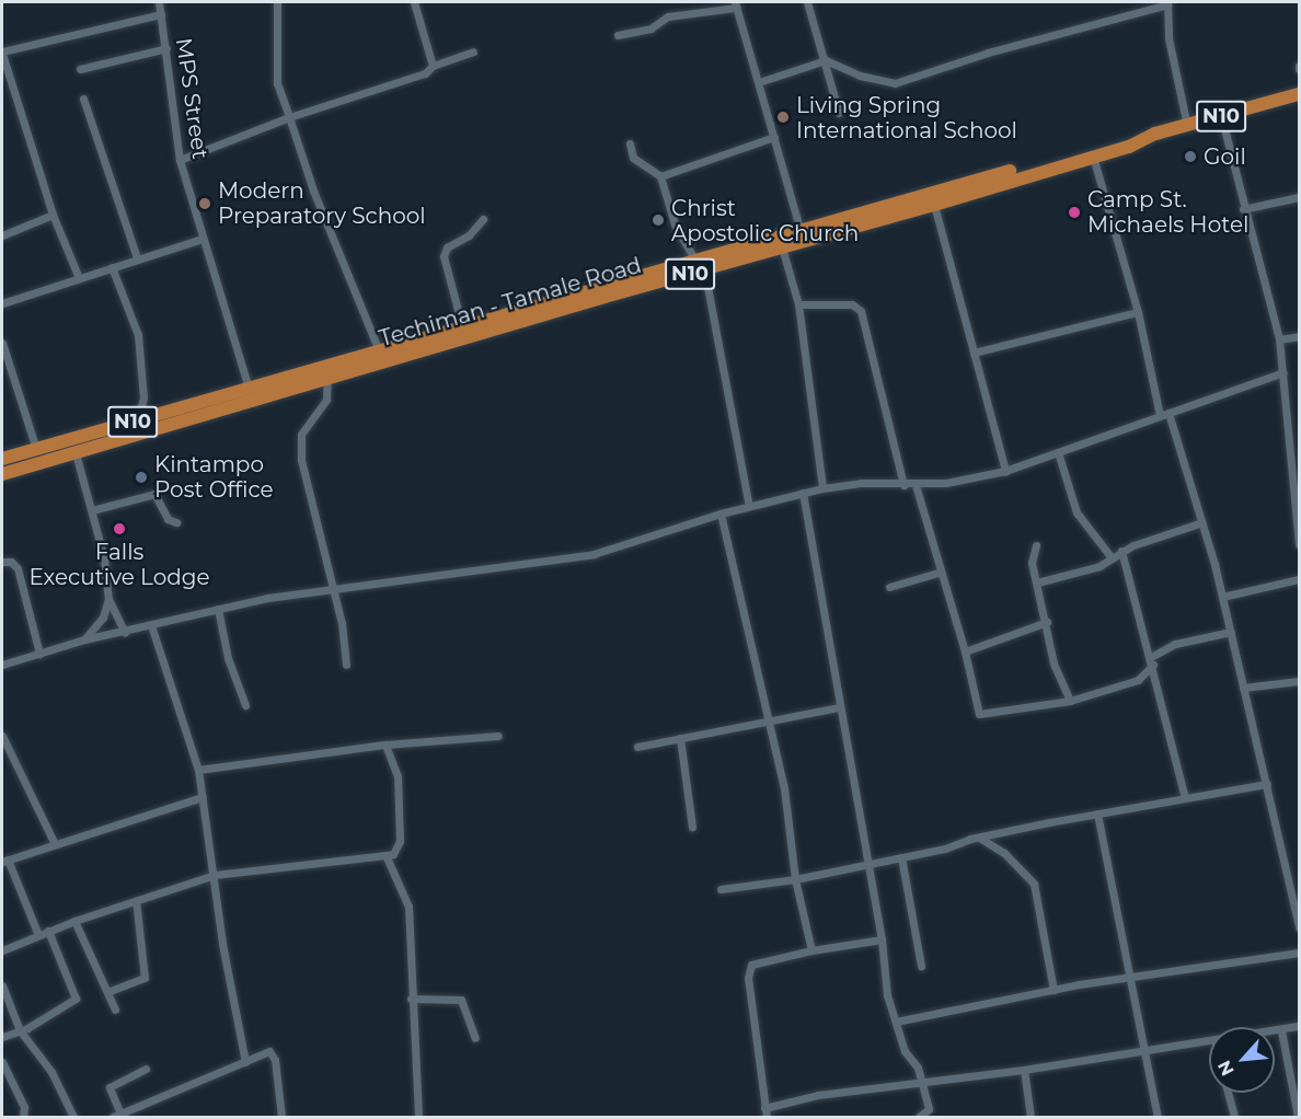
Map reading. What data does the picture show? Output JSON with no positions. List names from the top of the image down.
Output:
{
  "streets": {
    "highway": ["N10", "Techiman - Tamale Road"],
    "street": ["MPS Street"]
  },
  "crossings": [
    ["MPS Street", "Techiman - Tamale Road"]
  ],
  "places": [
    "Living Spring International School",
    "Goil",
    "Modern Preparatory School",
    "Camp St. Michaels Hotel",
    "Christ Apostolic Church",
    "Kintampo Post Office",
    "Falls Executive Lodge"
  ],
  "north": "bottom left"
}
